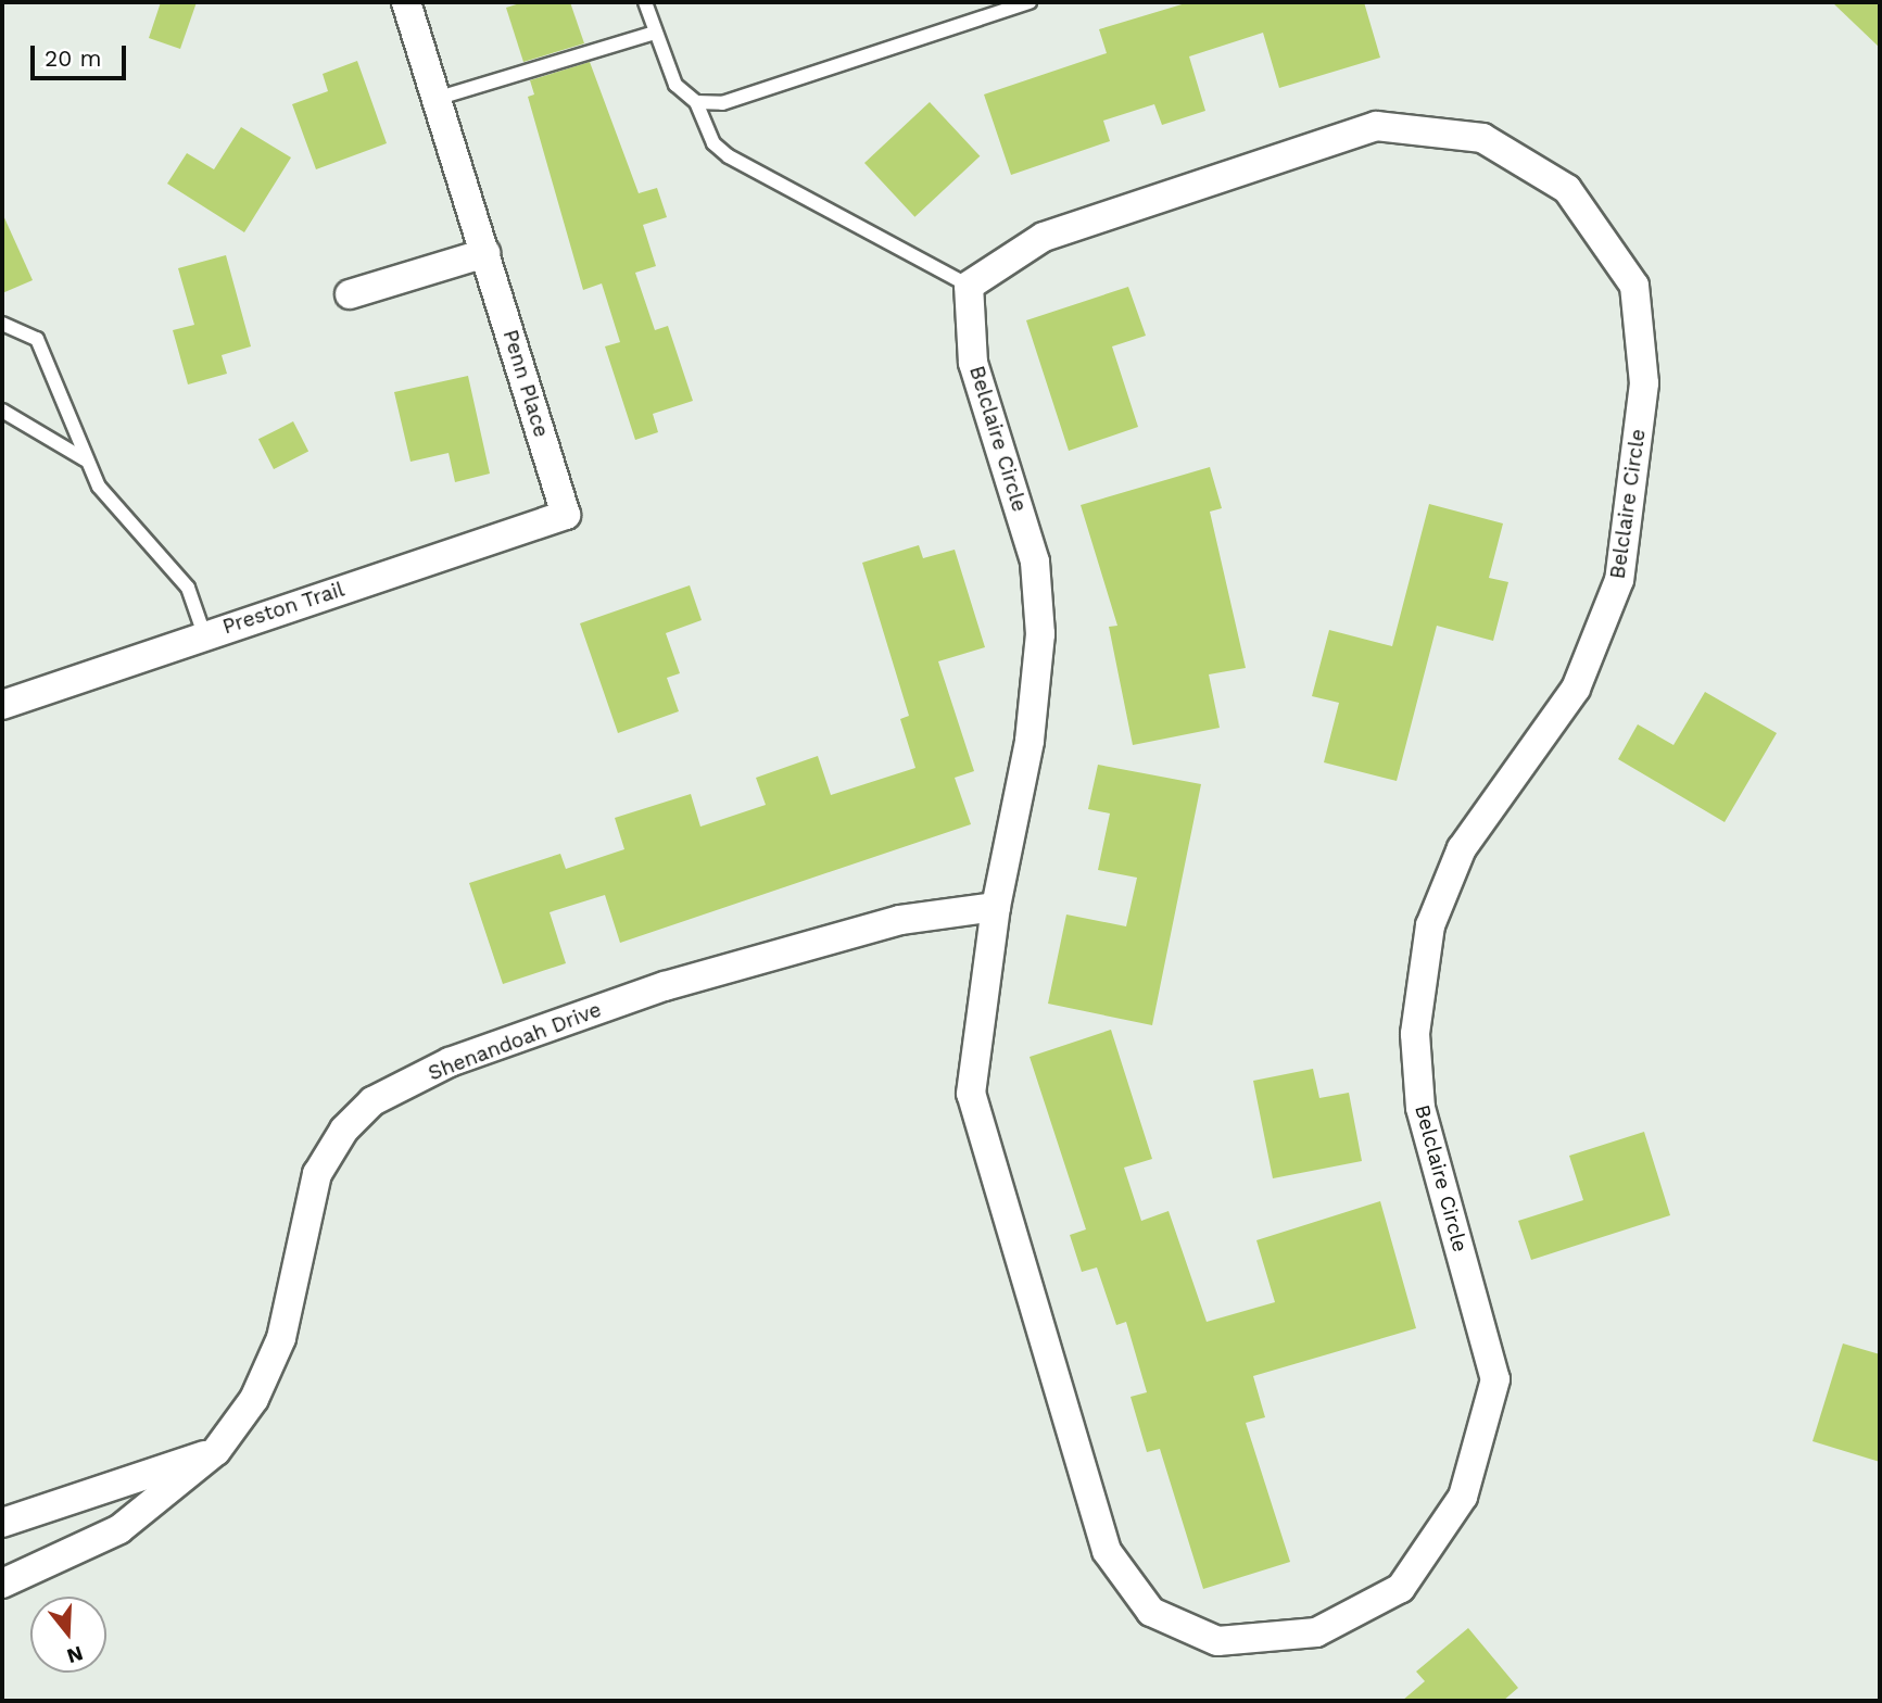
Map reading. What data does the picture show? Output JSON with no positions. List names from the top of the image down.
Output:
{
  "streets": {
    "street": [
      "Penn Place",
      "Belclaire Circle",
      "Preston Trail",
      "Shenandoah Drive"
    ]
  },
  "crossings": [
    ["Penn Place", "Preston Trail"],
    ["Belclaire Circle", "Shenandoah Drive"]
  ],
  "scale_bar": "20 m",
  "north": "bottom"
}
